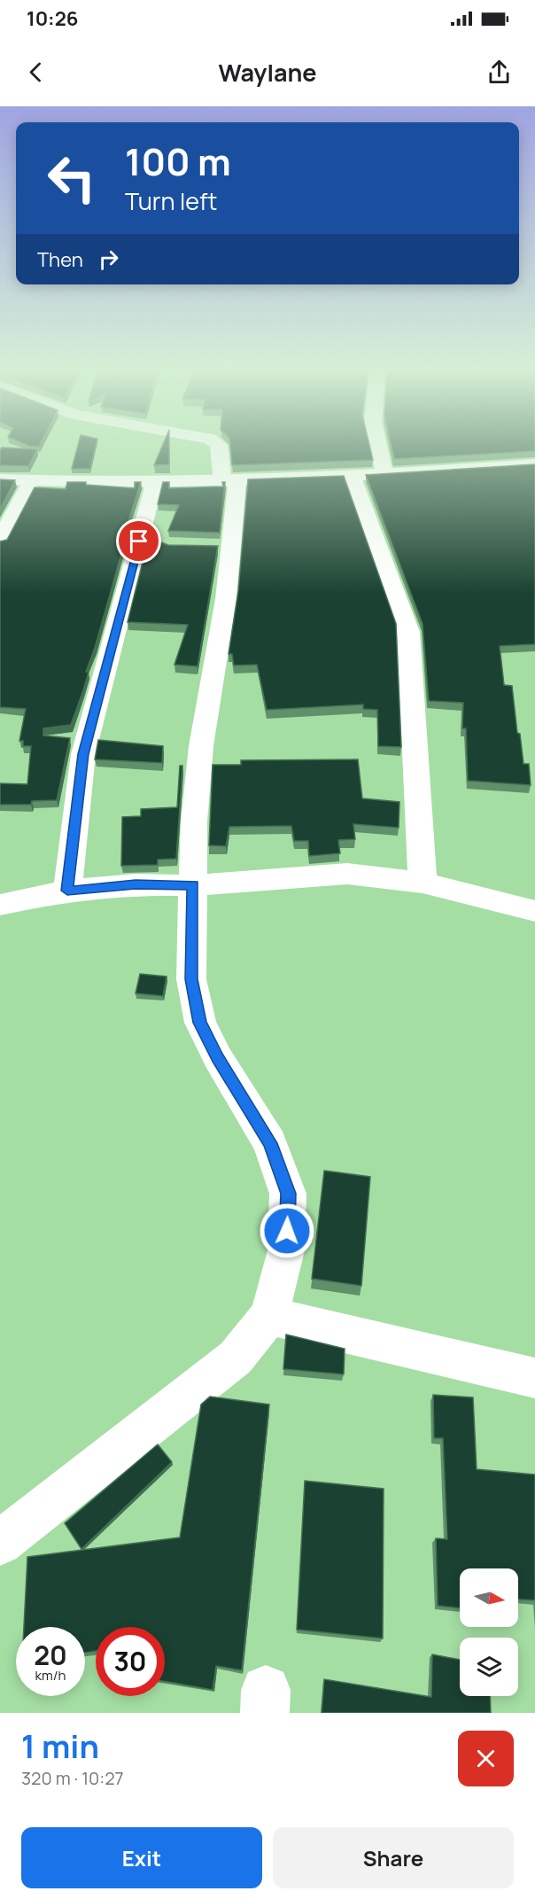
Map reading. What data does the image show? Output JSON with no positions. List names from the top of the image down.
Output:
{
  "north": "right",
  "page": {
    "status": "10:26",
    "header": "Waylane",
    "turn": ["100 m", "Turn left"],
    "then": "Then",
    "speed": "20 km/h",
    "limit": "30",
    "heading": ["1 min", "320 m · 10:27"],
    "buttons": ["Exit", "Share"]
  }
}
